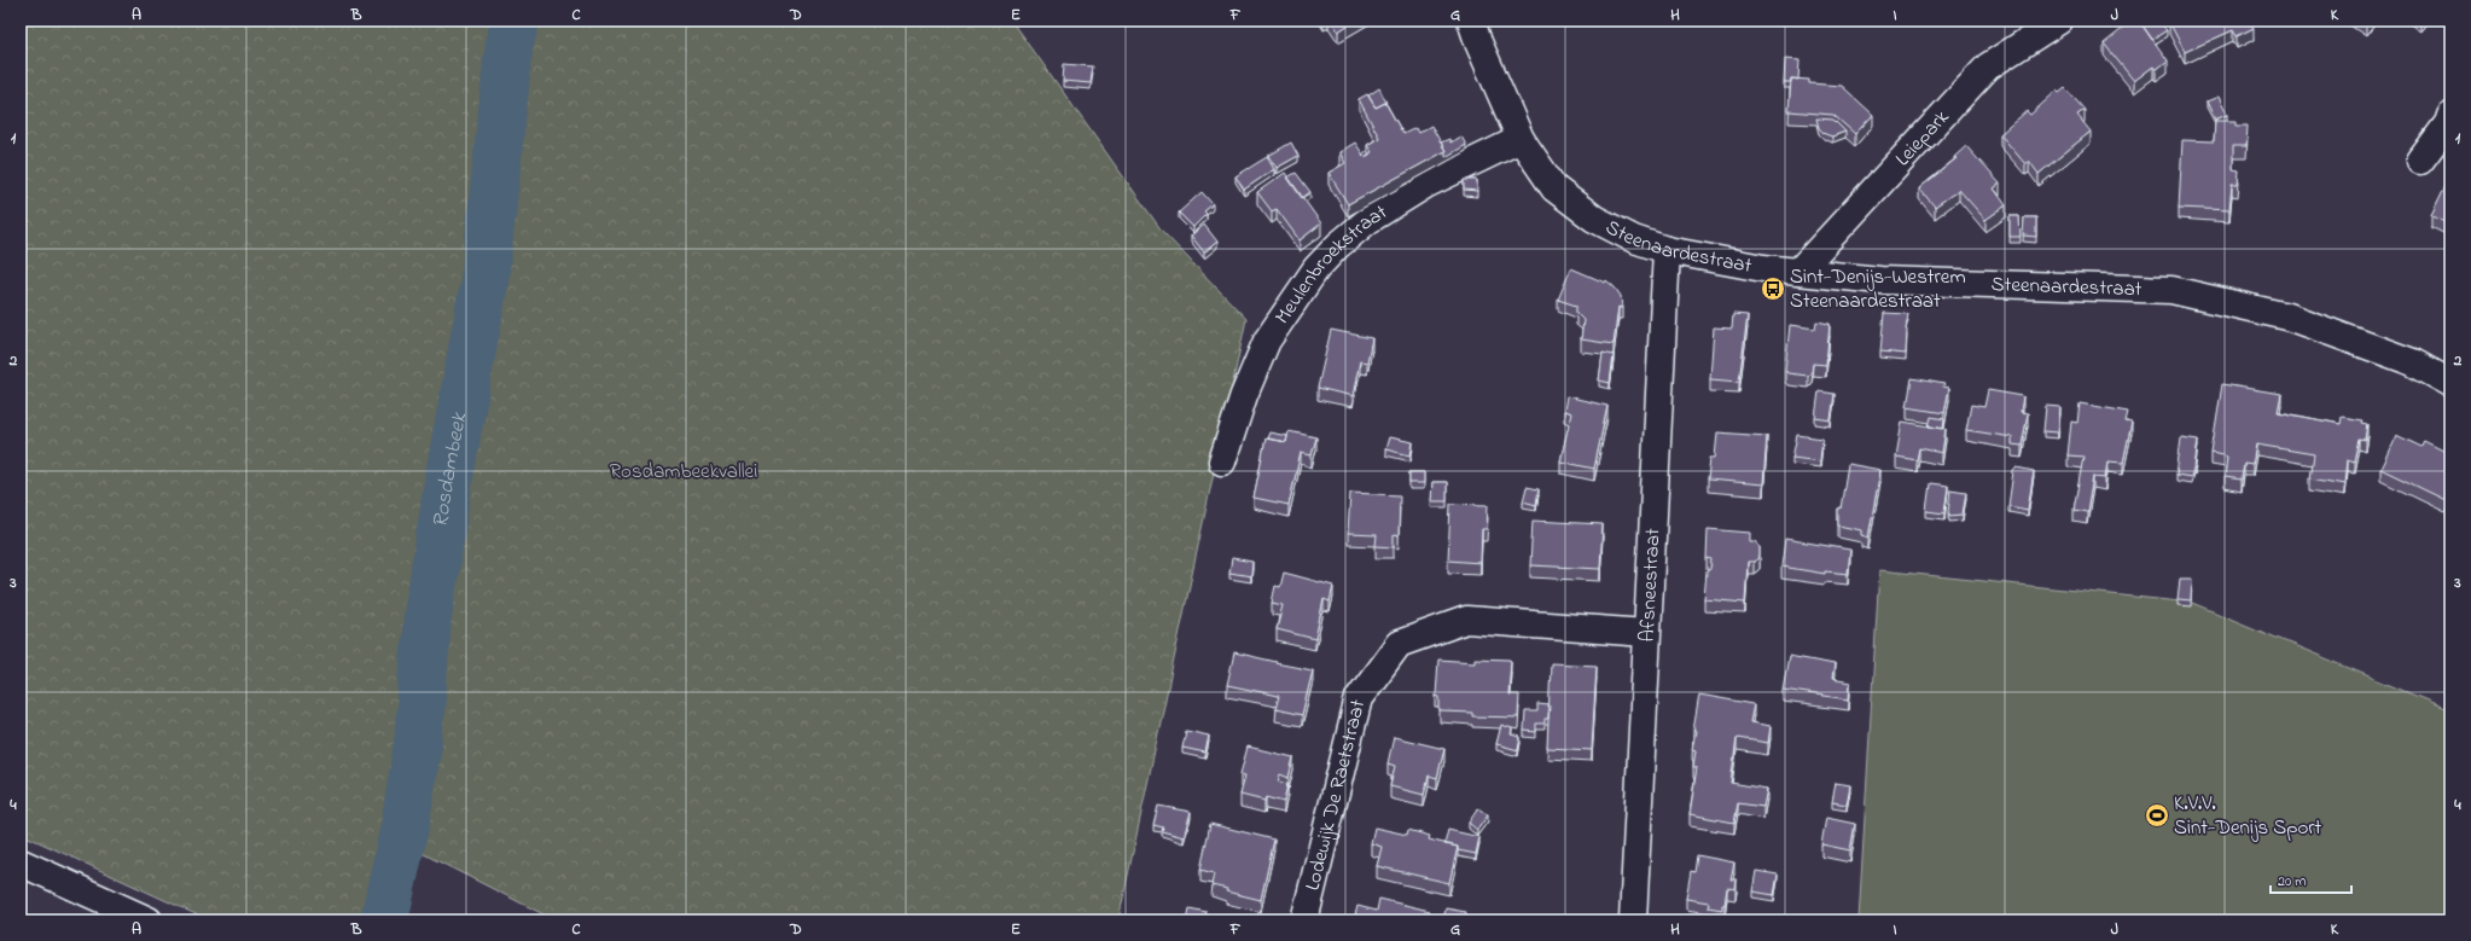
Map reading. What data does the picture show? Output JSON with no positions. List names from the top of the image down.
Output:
{
  "streets": {
    "street": [
      "Leiepark",
      "Steenaardestraat",
      "Meulenbroekstraat",
      "Afsneestraat",
      "Lodewijk De Raetstraat"
    ]
  },
  "crossings": [
    ["Leiepark", "Steenaardestraat"],
    ["Steenaardestraat", "Meulenbroekstraat"],
    ["Steenaardestraat", "Afsneestraat"],
    ["Afsneestraat", "Lodewijk De Raetstraat"]
  ],
  "water": ["Rosdambeek"],
  "parks": ["Rosdambeekvallei"],
  "places": {
    "bus stop": ["Sint-Denijs-Westrem Steenaardestraat"],
    "sports": ["K.V.V. Sint-Denijs Sport"]
  },
  "scale_bar": "20 m",
  "grid": {
    "columns": [
      "A",
      "B",
      "C",
      "D",
      "E",
      "F",
      "G",
      "H",
      "I",
      "J",
      "K"
    ],
    "rows": [
      "1",
      "2",
      "3",
      "4"
    ]
  }
}
